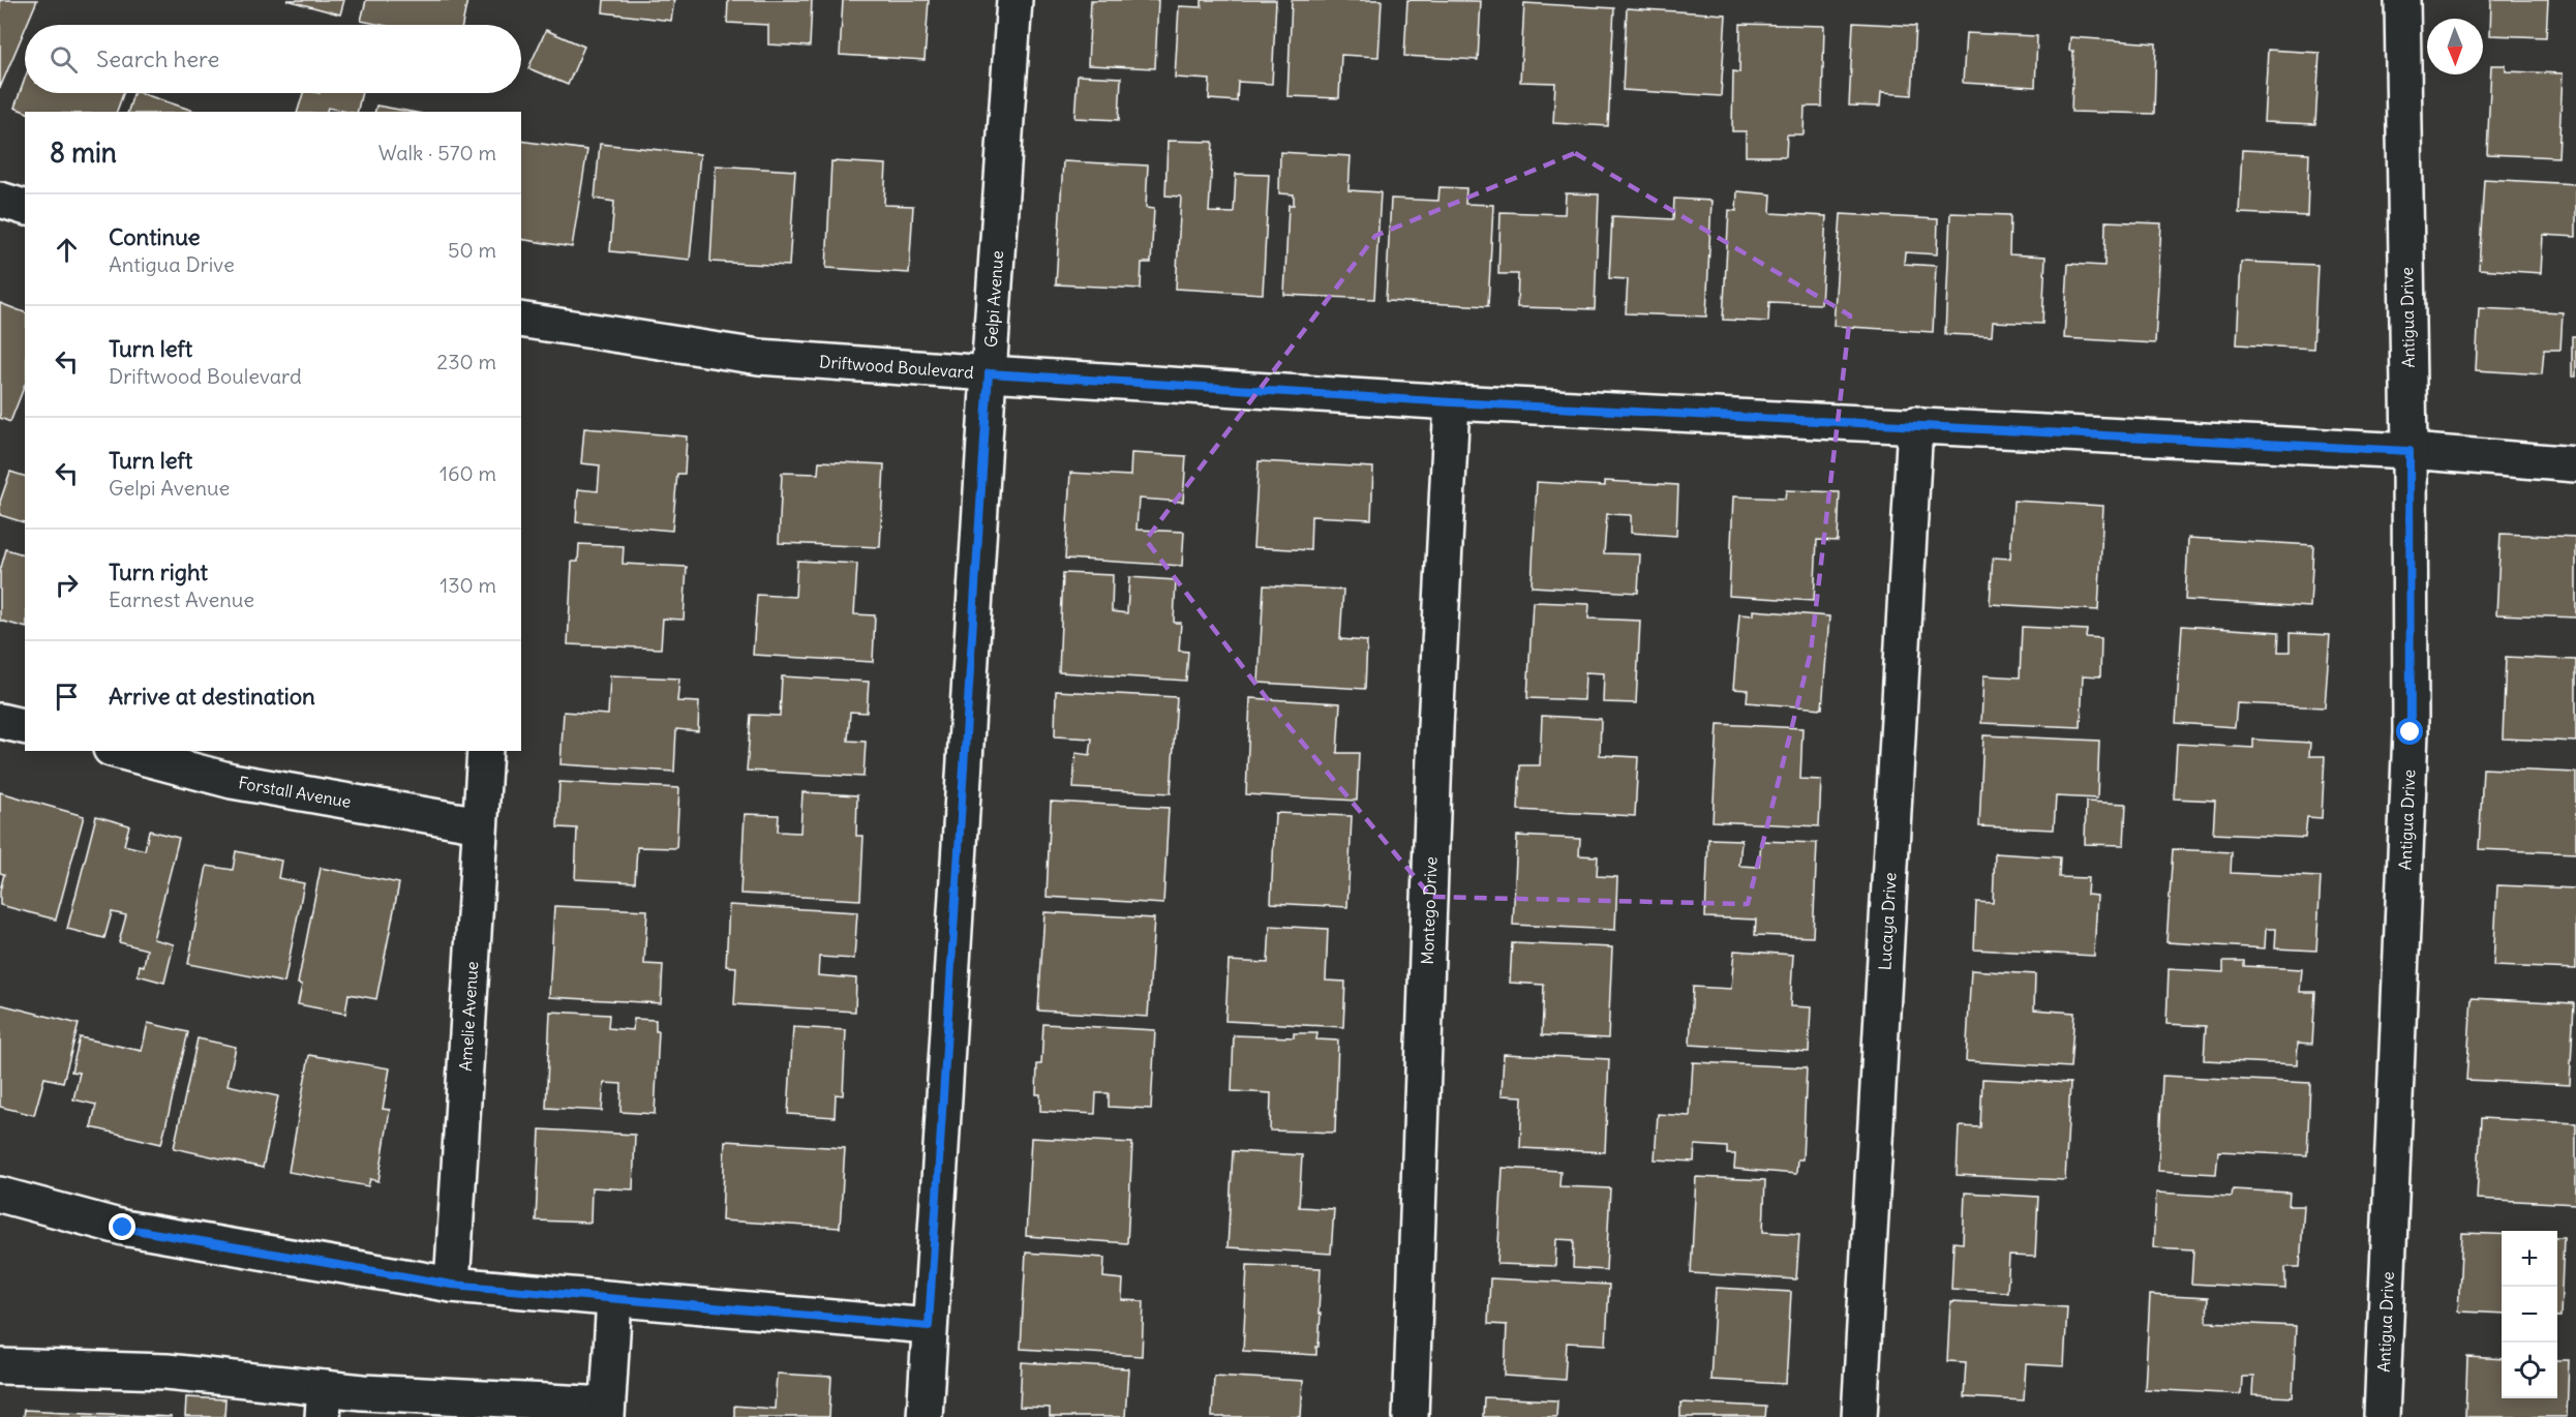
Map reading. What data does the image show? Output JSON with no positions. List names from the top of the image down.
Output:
{
  "streets": {
    "street": [
      "Gelpi Avenue",
      "Antigua Drive",
      "Driftwood Boulevard",
      "Forstall Avenue",
      "Montego Drive",
      "Lucaya Drive",
      "Amelie Avenue"
    ]
  },
  "crossings": [
    ["Gelpi Avenue", "Driftwood Boulevard"],
    ["Antigua Drive", "Driftwood Boulevard"],
    ["Driftwood Boulevard", "Montego Drive"],
    ["Driftwood Boulevard", "Lucaya Drive"],
    ["Forstall Avenue", "Amelie Avenue"]
  ],
  "north": "bottom",
  "page": {
    "search": "Search here",
    "heading": ["8 min", "Walk · 570 m"],
    "list": [
      ["Continue", "Antigua Drive", "50 m"],
      ["Turn left", "Driftwood Boulevard", "230 m"],
      ["Turn left", "Gelpi Avenue", "160 m"],
      ["Turn right", "Earnest Avenue", "130 m"],
      "Arrive at destination"
    ],
    "map_buttons": ["+", "−"]
  }
}
